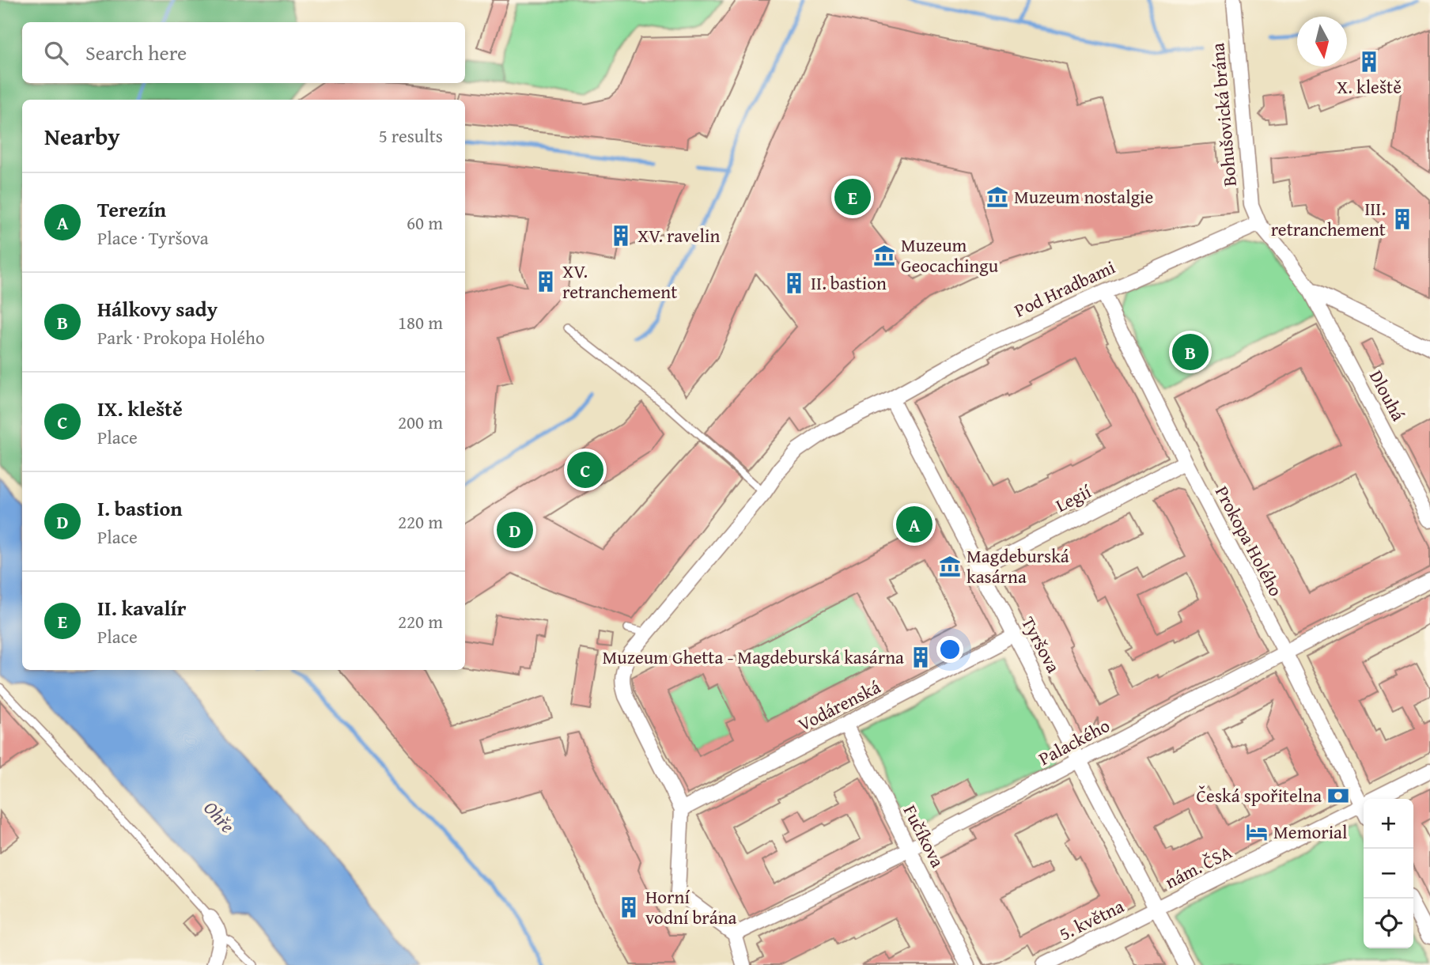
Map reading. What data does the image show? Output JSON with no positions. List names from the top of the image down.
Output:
{
  "streets": {
    "street": [
      "Bohušovická brána",
      "Pod Hradbami",
      "Dlouhá",
      "Legií",
      "Prokopa Holého",
      "Tyršova",
      "Vodárenská",
      "Palackého",
      "Fučíkova",
      "nám. ČSA",
      "5. května"
    ]
  },
  "crossings": [
    ["Bohušovická brána", "Pod Hradbami"],
    ["Bohušovická brána", "Dlouhá"],
    ["Pod Hradbami", "Dlouhá"],
    ["Pod Hradbami", "Prokopa Holého"],
    ["Pod Hradbami", "Tyršova"],
    ["Pod Hradbami", "Vodárenská"],
    ["Legií", "Prokopa Holého"],
    ["Legií", "Tyršova"],
    ["Prokopa Holého", "Palackého"],
    ["Tyršova", "Vodárenská"],
    ["Tyršova", "Palackého"],
    ["Tyršova", "nám. ČSA"],
    ["Tyršova", "5. května"],
    ["Vodárenská", "Fučíkova"],
    ["Palackého", "Fučíkova"],
    ["nám. ČSA", "5. května"]
  ],
  "water": ["Ohře"],
  "places": {
    "building": [
      "X. kleště",
      "III. retranchement",
      "XV. ravelin",
      "XV. retranchement",
      "II. bastion",
      "Muzeum Ghetta - Magdeburská kasárna",
      "Horní vodní brána"
    ],
    "museum": ["Muzeum nostalgie", "Muzeum Geocachingu", "Magdeburská kasárna"],
    "bank": ["Česká spořitelna"],
    "hotel": ["Memorial"]
  },
  "north": "bottom",
  "page": {
    "search": "Search here",
    "heading": ["Nearby", "5 results"],
    "list": [
      {
        "mark": "A",
        "name": "Terezín",
        "note": "Place · Tyršova",
        "value": "60 m"
      },
      {
        "mark": "B",
        "name": "Hálkovy sady",
        "note": "Park · Prokopa Holého",
        "value": "180 m"
      },
      {
        "mark": "C",
        "name": "IX. kleště",
        "note": "Place",
        "value": "200 m"
      },
      {
        "mark": "D",
        "name": "I. bastion",
        "note": "Place",
        "value": "220 m"
      },
      {
        "mark": "E",
        "name": "II. kavalír",
        "note": "Place",
        "value": "220 m"
      }
    ],
    "pins": [
      "E",
      "B",
      "C",
      "A",
      "D"
    ],
    "map_buttons": ["+", "−"]
  }
}
